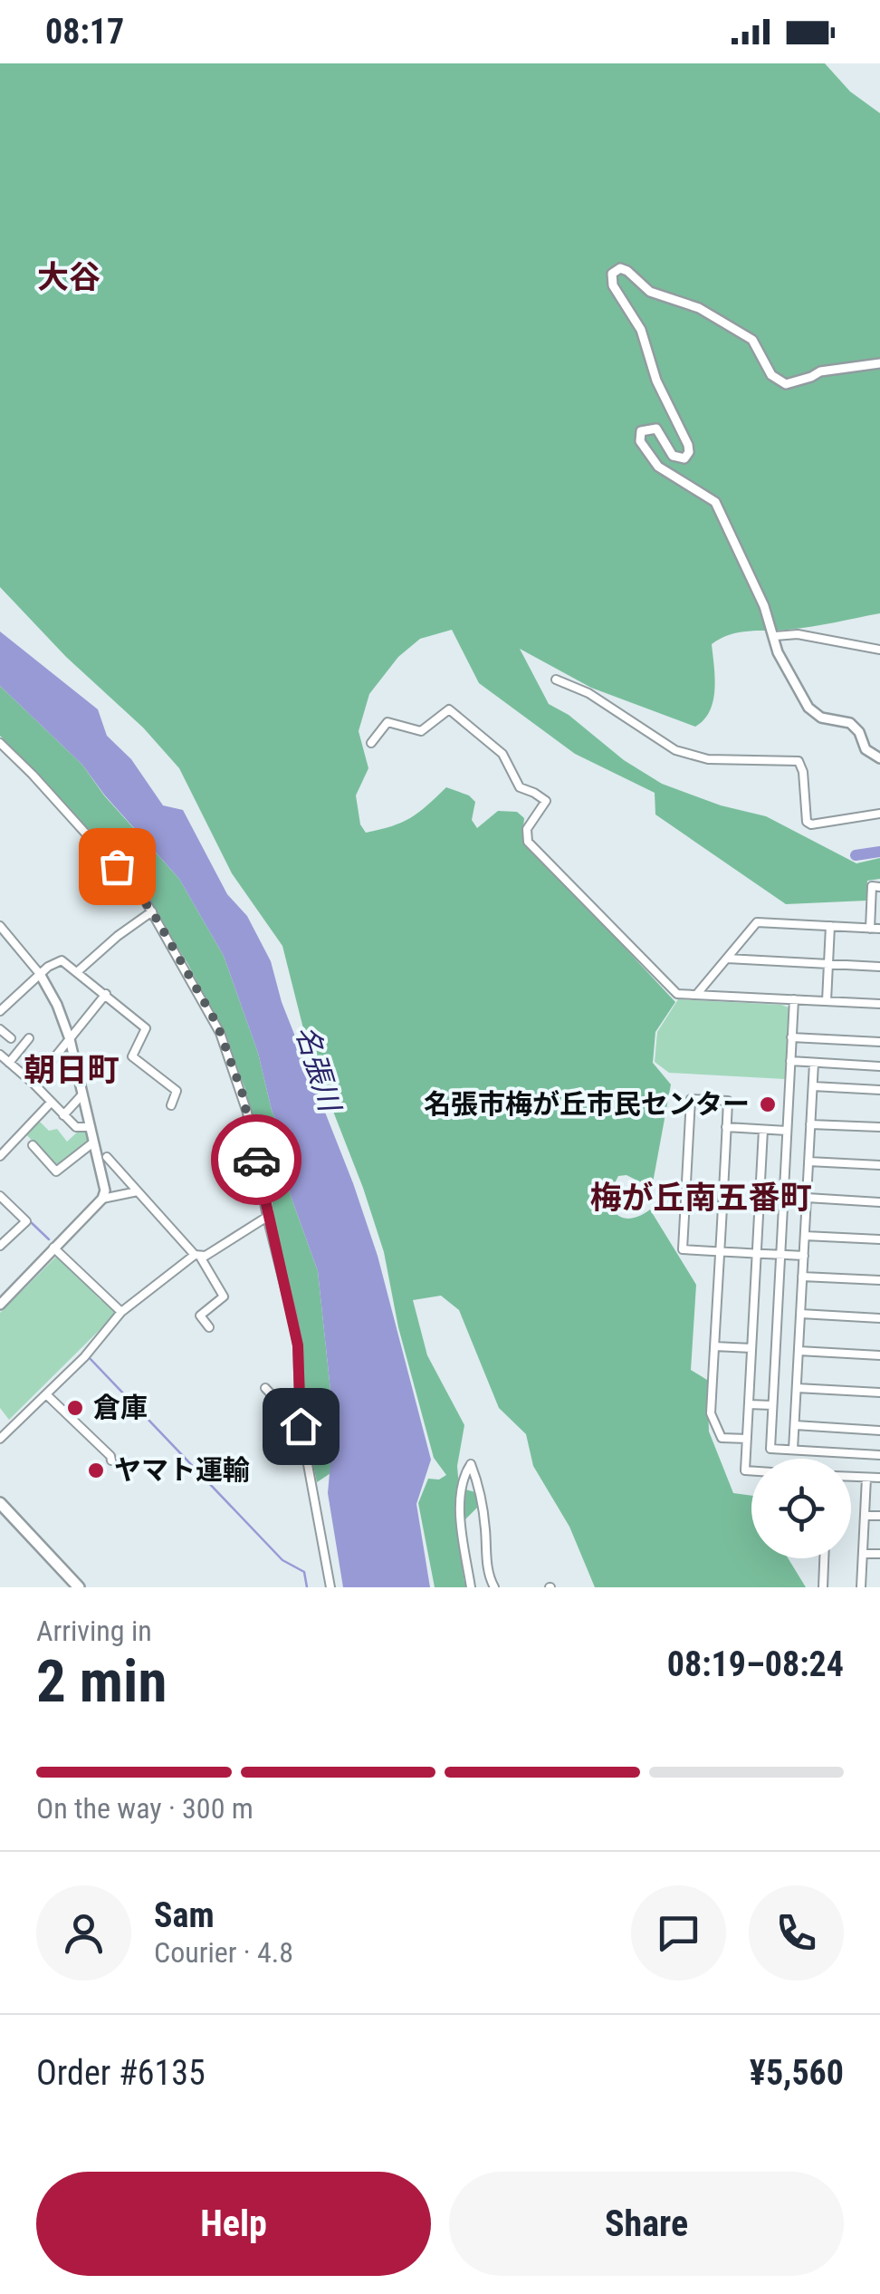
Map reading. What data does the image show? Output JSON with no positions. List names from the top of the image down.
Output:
{
  "districts": ["大谷", "朝日町", "梅が丘南五番町"],
  "water": ["名張川"],
  "places": ["名張市梅が丘市民センター", "倉庫", "ヤマト運輸"],
  "page": {
    "status": "08:17",
    "heading": ["2 min", "Arriving in", "08:19–08:24"],
    "panel": [
      "Sam",
      "Courier · 4.8",
      "Order #6135",
      "¥5,560"
    ],
    "bar": "On the way · 300 m",
    "buttons": ["Help", "Share"]
  }
}
